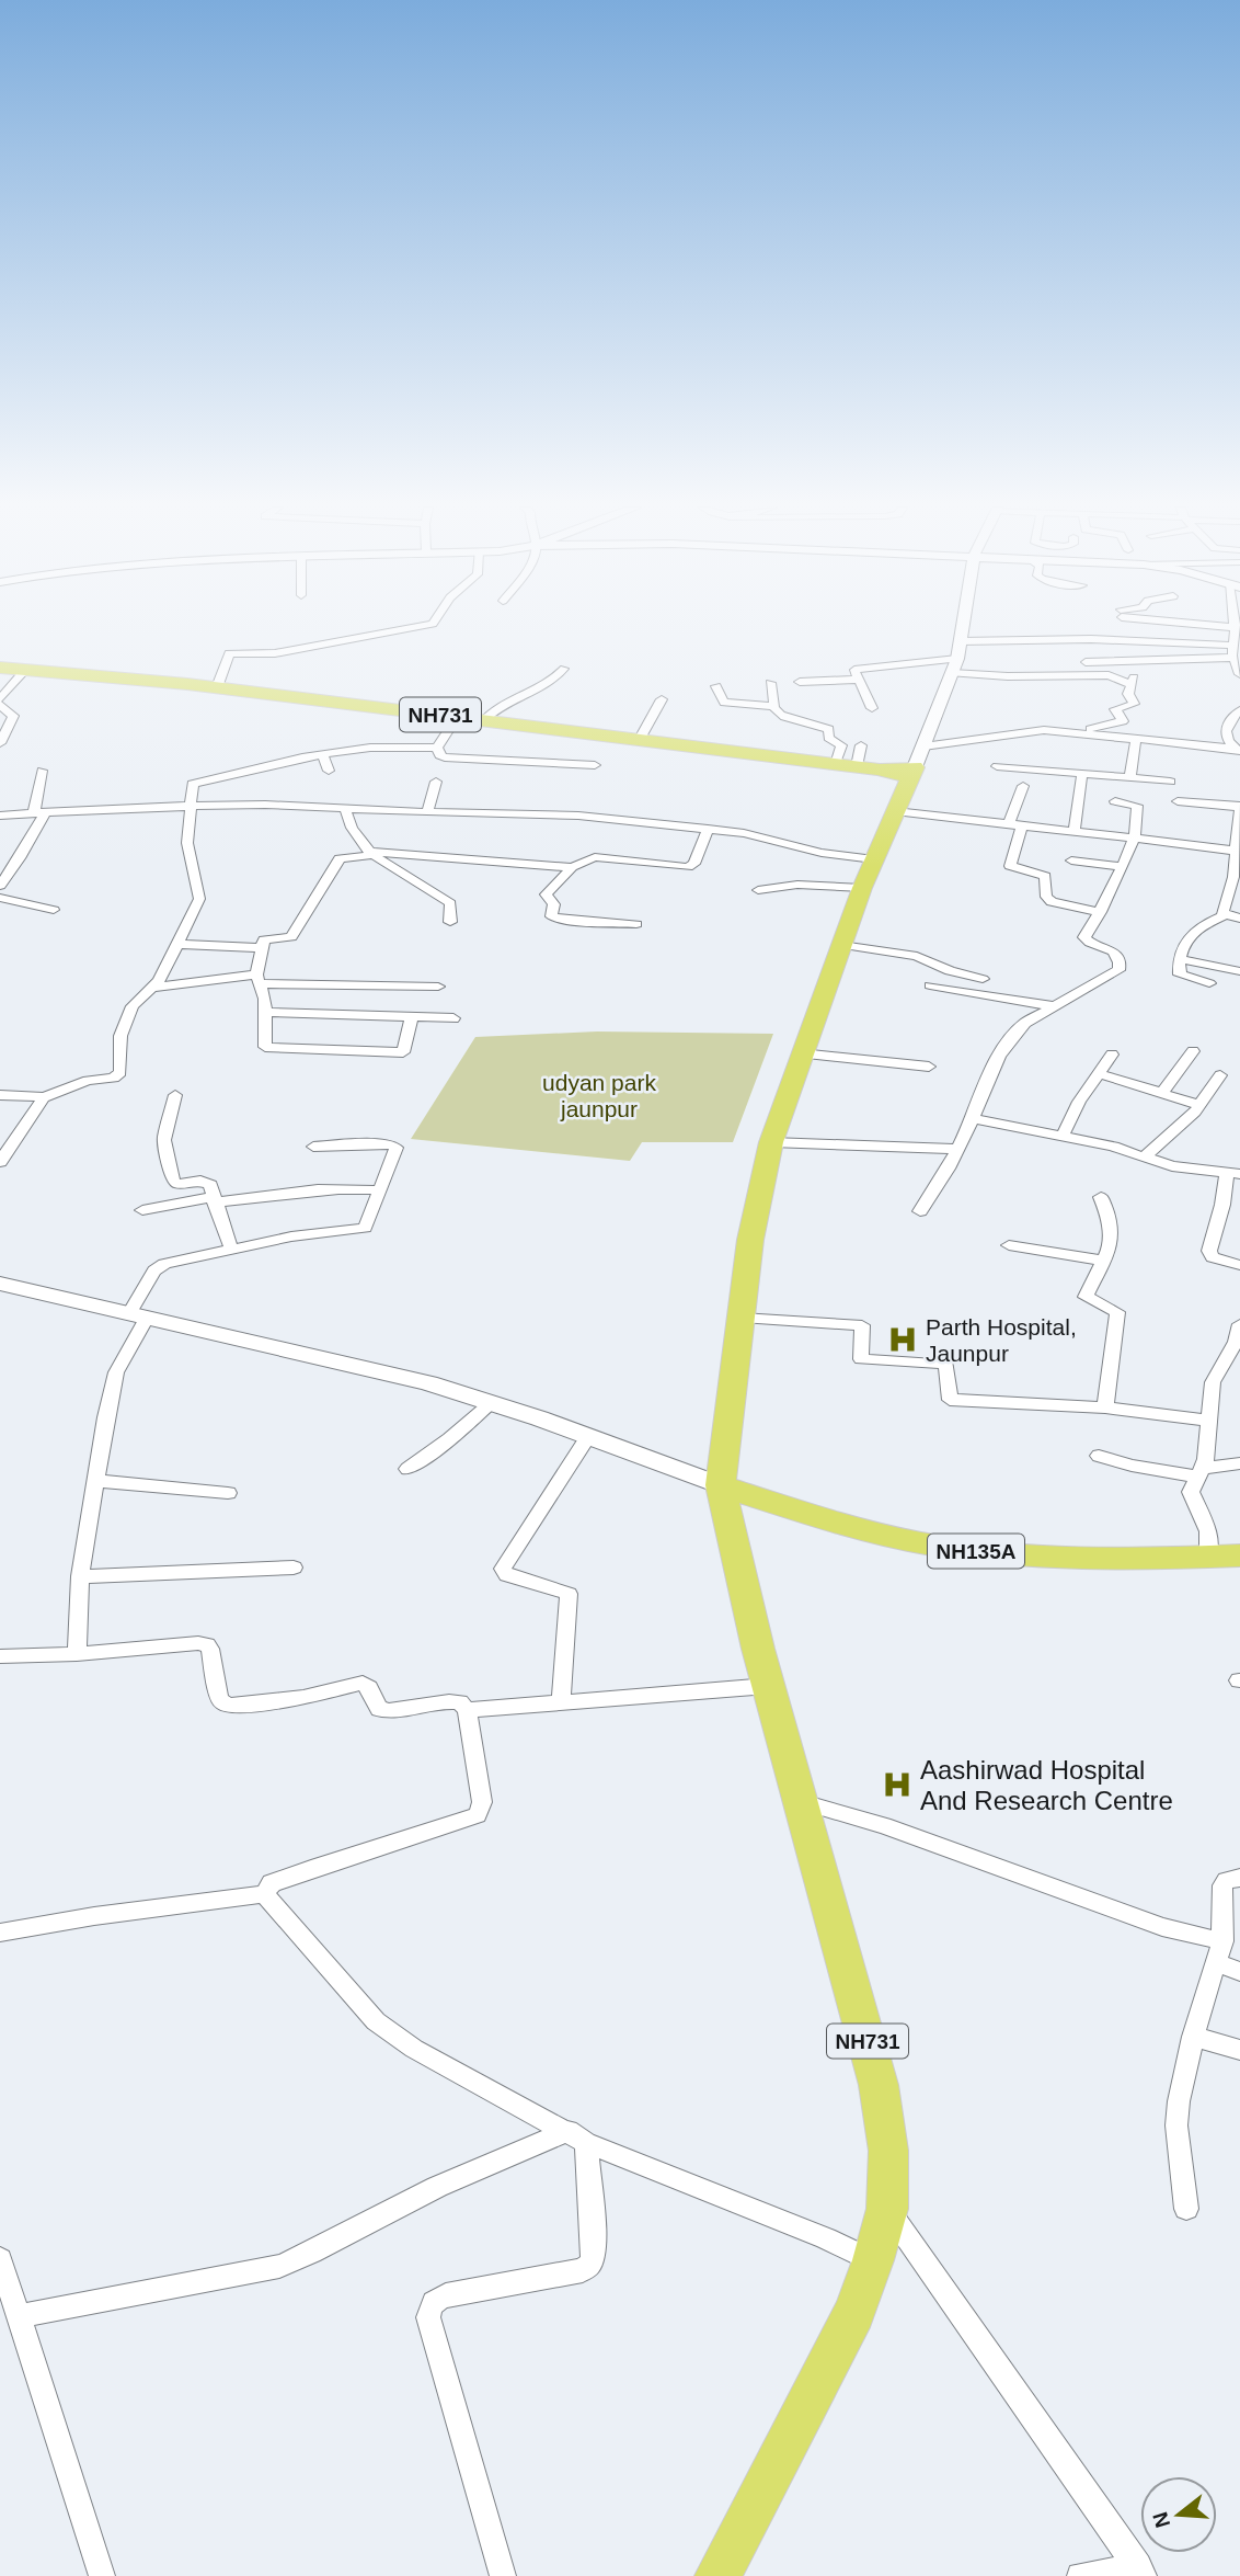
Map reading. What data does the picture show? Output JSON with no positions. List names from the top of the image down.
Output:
{
  "streets": {
    "highway": ["NH731", "NH135A"]
  },
  "crossings": [
    ["NH731", "NH135A"]
  ],
  "parks": ["udyan park jaunpur"],
  "places": {
    "hospital": ["Parth Hospital, Jaunpur", "Aashirwad Hospital And Research Centre"]
  },
  "north": "left"
}
